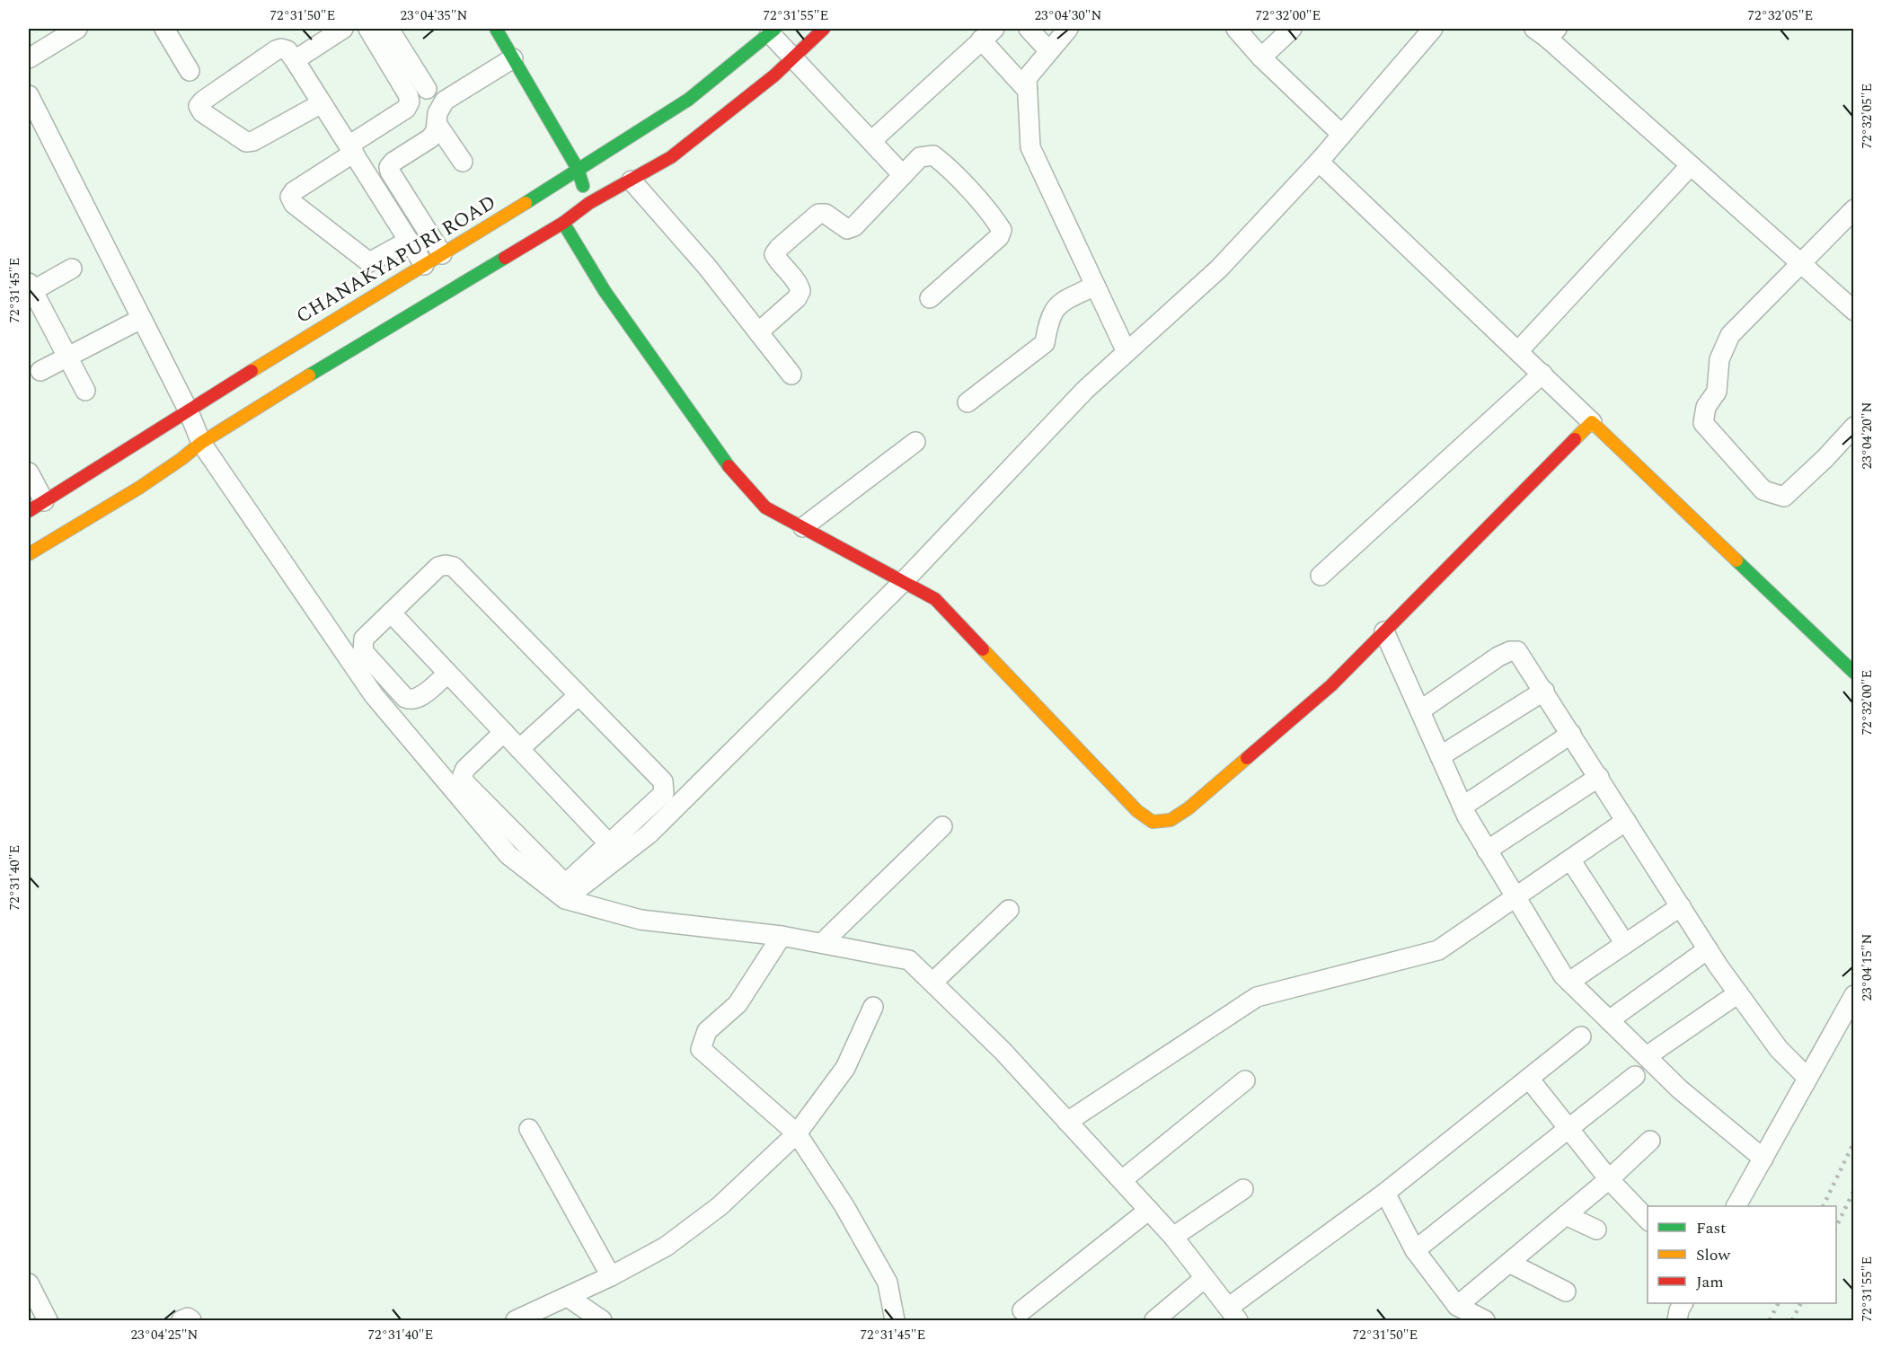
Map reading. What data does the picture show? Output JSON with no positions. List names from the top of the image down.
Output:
{
  "streets": {
    "street": ["CHANAKYAPURI ROAD"]
  },
  "legend": ["Fast", "Slow", "Jam"],
  "coordinates": [
    "72°31'50\"E",
    "23°04'35\"N",
    "72°31'55\"E",
    "23°04'30\"N",
    "72°32'00\"E",
    "72°32'05\"E",
    "72°31'45\"E",
    "23°04'20\"N",
    "72°31'40\"E",
    "23°04'15\"N",
    "23°04'25\"N"
  ]
}
